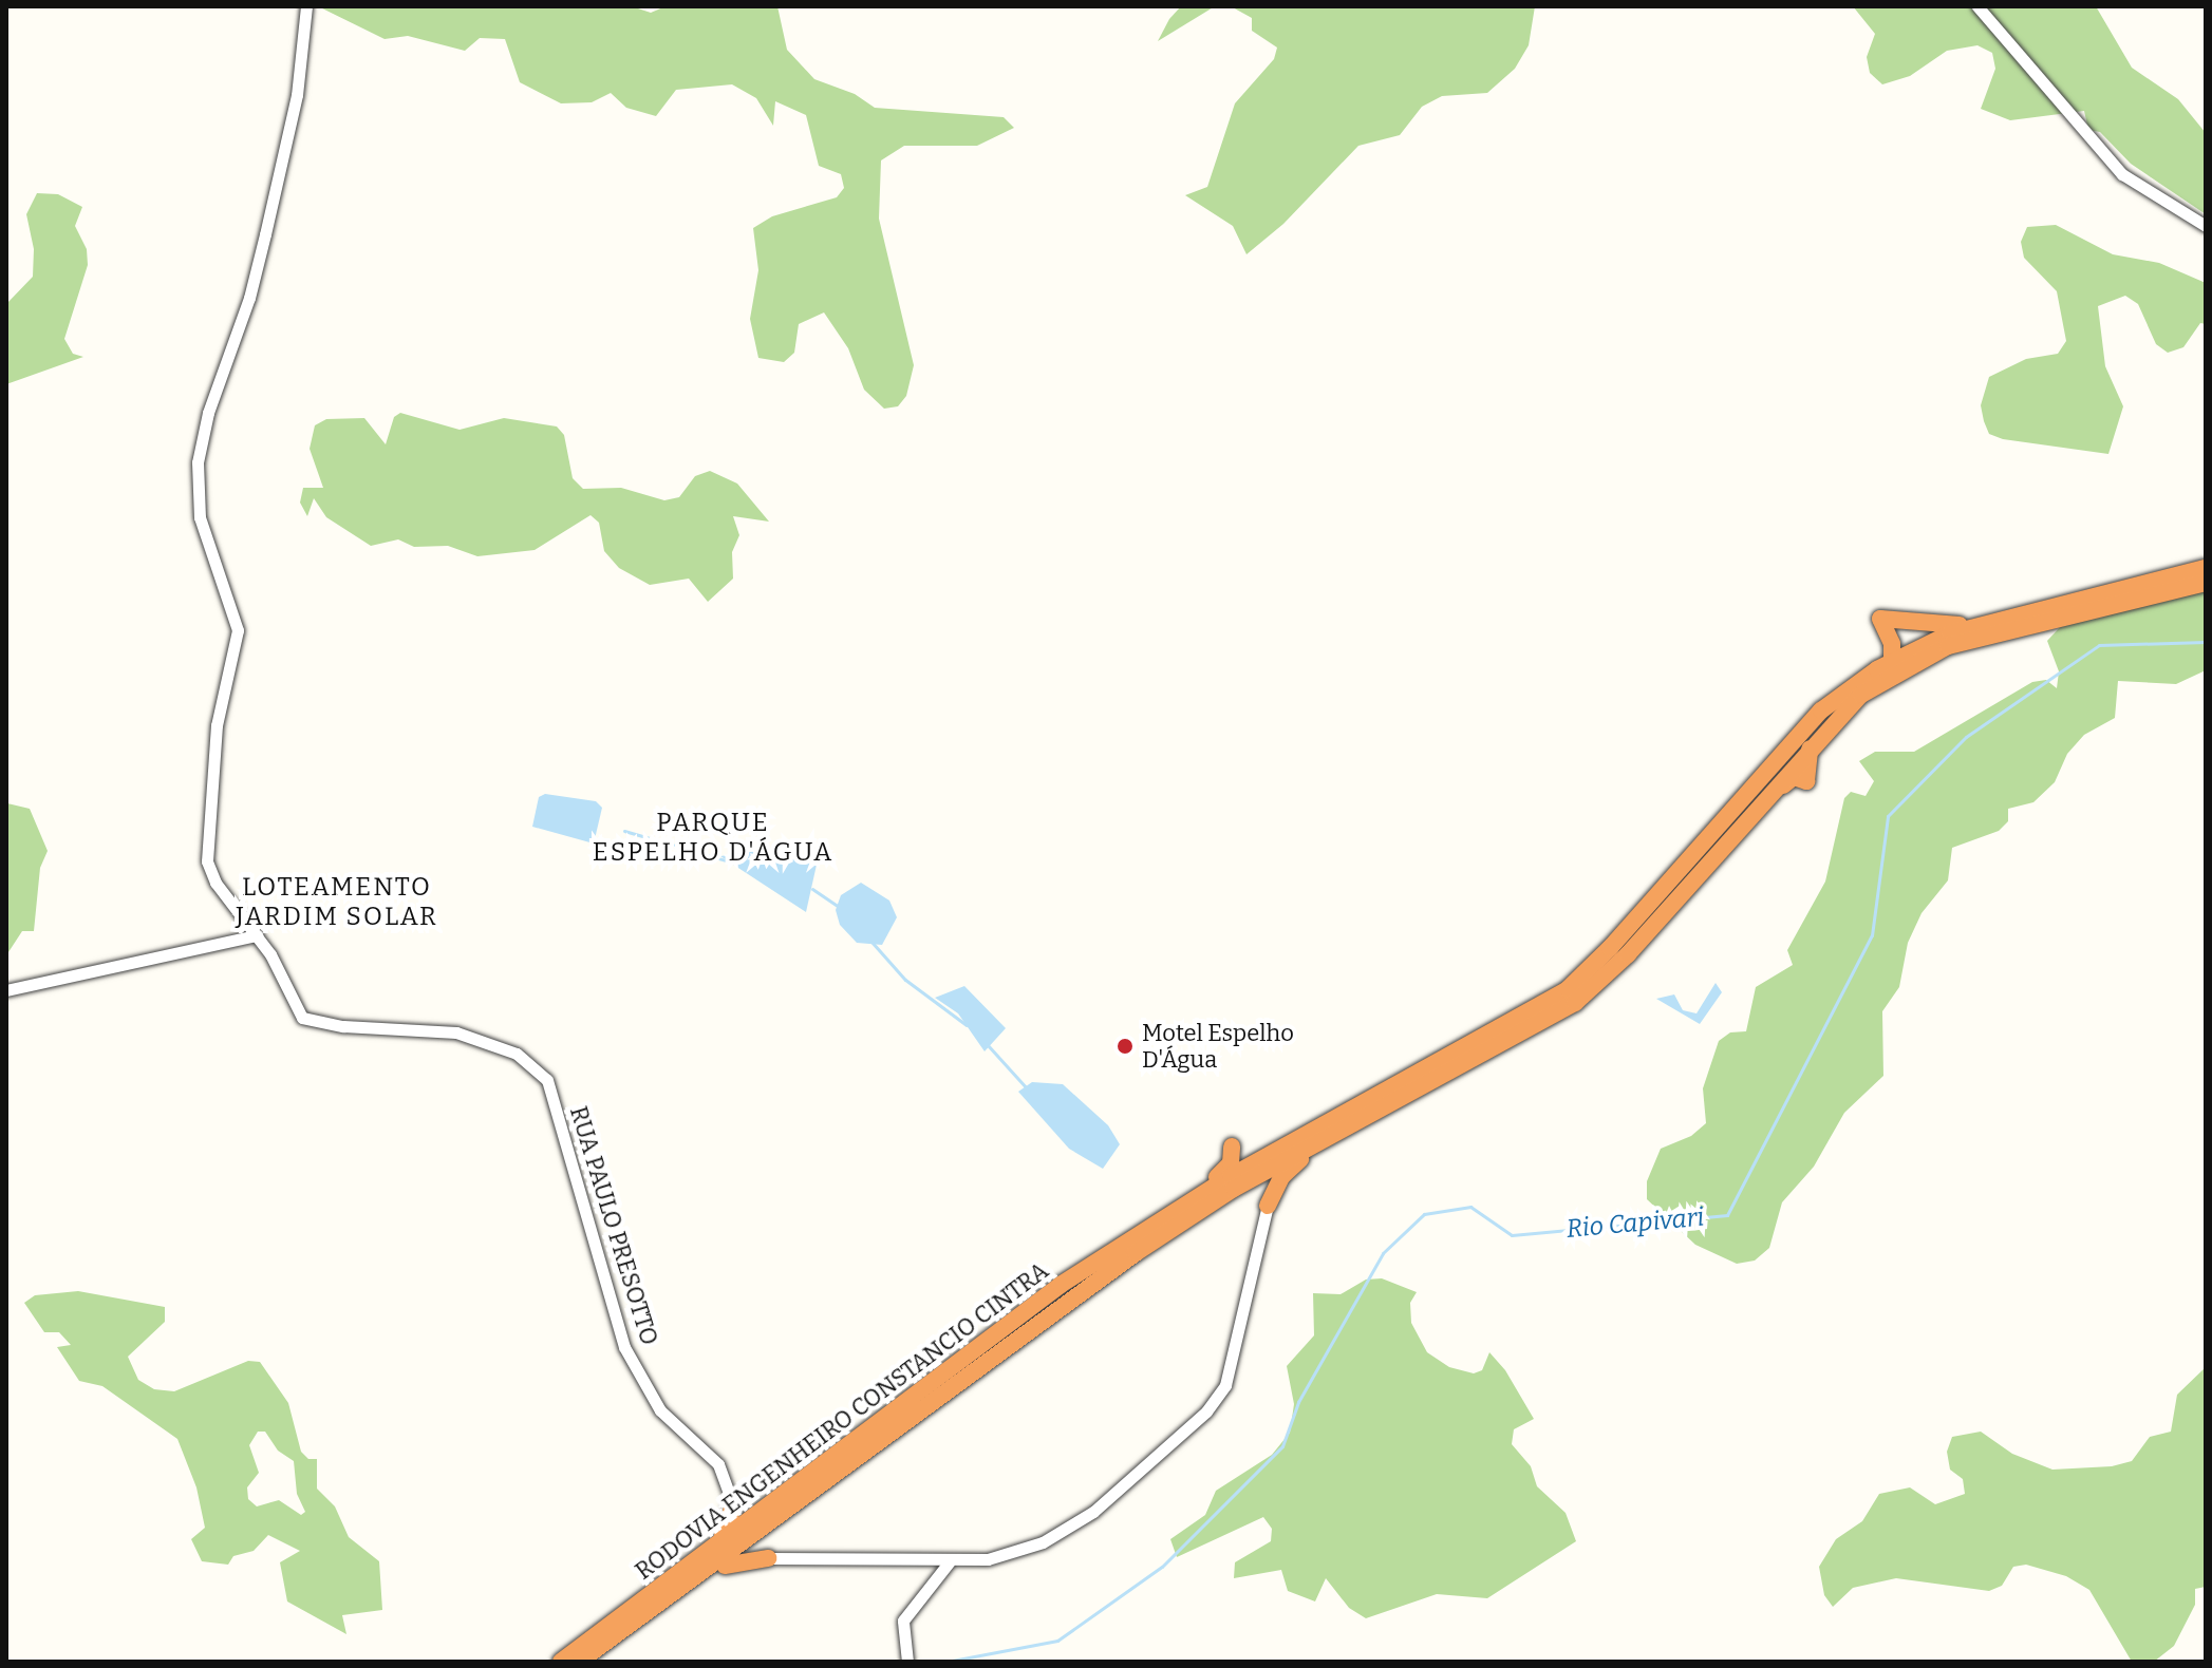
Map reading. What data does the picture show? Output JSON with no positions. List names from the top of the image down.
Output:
{
  "streets": {
    "highway": ["RODOVIA ENGENHEIRO CONSTANCIO CINTRA"],
    "street": ["RUA PAULO PRESOTTO"]
  },
  "districts": ["PARQUE ESPELHO D'ÁGUA", "LOTEAMENTO JARDIM SOLAR"],
  "water": ["Rio Capivari"],
  "places": ["Motel Espelho D'Água"]
}
